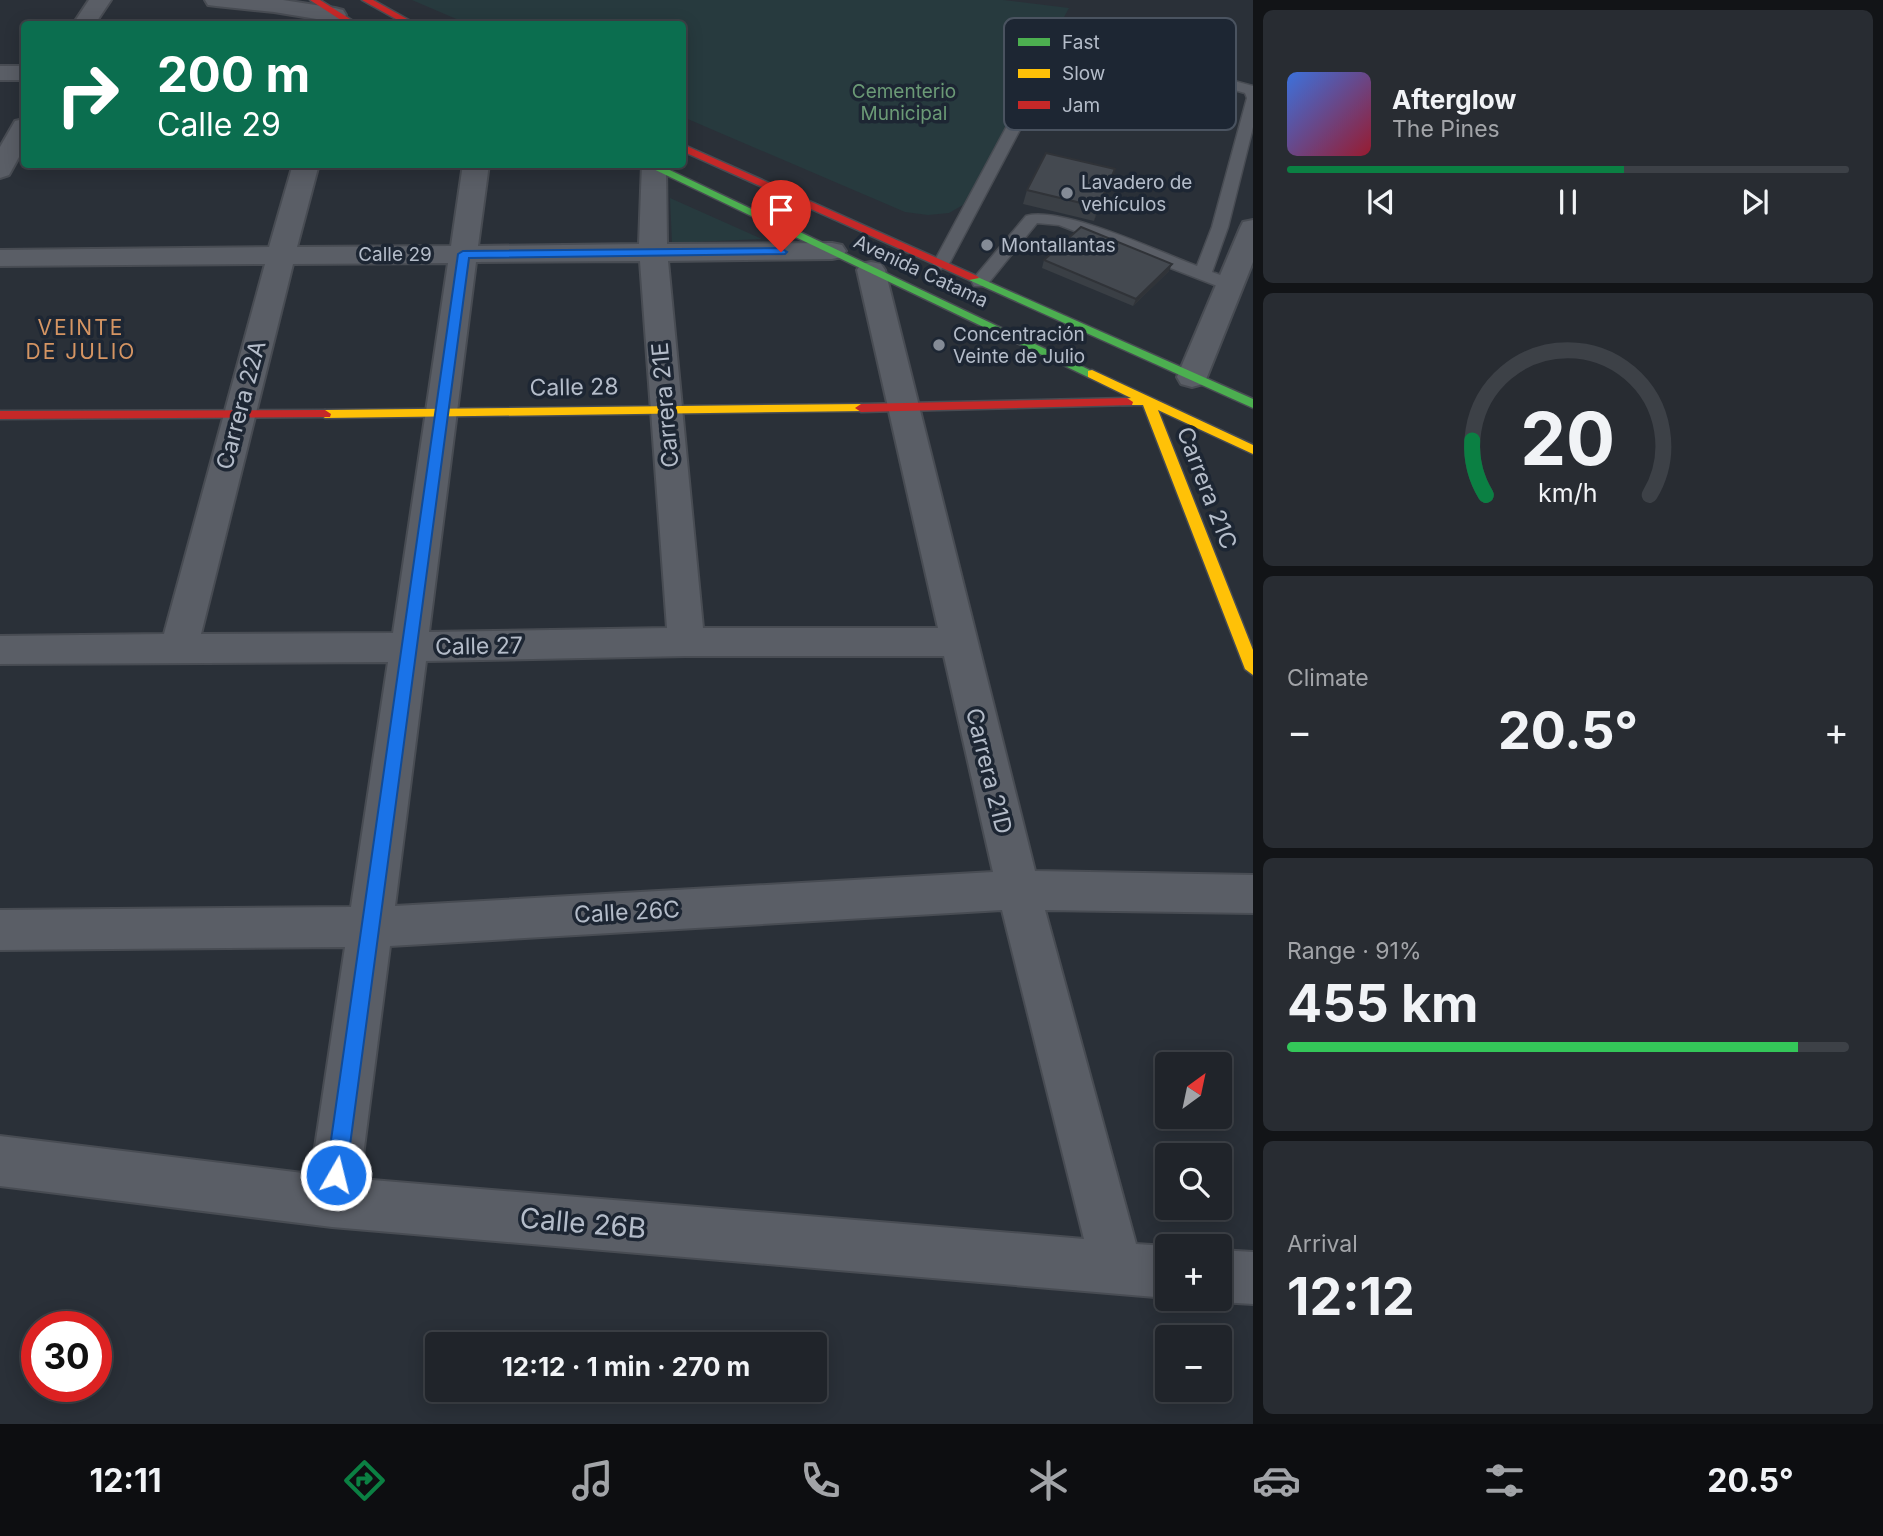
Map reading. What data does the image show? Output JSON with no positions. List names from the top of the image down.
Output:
{
  "streets": {
    "main road": ["Avenida Catama", "Calle 28", "Carrera 21C"],
    "street": [
      "Calle 29",
      "Carrera 22A",
      "Carrera 21E",
      "Calle 27",
      "Carrera 21D",
      "Calle 26C",
      "Calle 26B"
    ]
  },
  "crossings": [
    ["Calle 29", "Avenida Catama"],
    ["Calle 29", "Carrera 22A"],
    ["Calle 29", "Carrera 21E"],
    ["Avenida Catama", "Calle 28"],
    ["Avenida Catama", "Carrera 21C"],
    ["Avenida Catama", "Carrera 21D"],
    ["Calle 28", "Carrera 22A"],
    ["Calle 28", "Carrera 21E"],
    ["Calle 28", "Carrera 21C"],
    ["Calle 28", "Carrera 21D"],
    ["Carrera 22A", "Calle 27"],
    ["Carrera 21E", "Calle 27"],
    ["Calle 27", "Carrera 21D"],
    ["Carrera 21D", "Calle 26C"],
    ["Carrera 21D", "Calle 26B"]
  ],
  "districts": ["VEINTE DE JULIO"],
  "parks": ["Cementerio Municipal"],
  "places": ["Lavadero de vehículos", "Montallantas", "Concentración Veinte de Julio"],
  "legend": ["Fast", "Slow", "Jam"],
  "north": "top right",
  "page": {
    "turn": ["200 m", "Calle 29"],
    "song": ["Afterglow", "The Pines"],
    "tile": [
      "Climate",
      ["Range · 91%", "455 km"],
      ["Arrival", "12:12"]
    ],
    "heat": ["−", "20.5°", "+"],
    "map_buttons": ["+", "−"],
    "limit": "30",
    "trip": "12:12 · 1 min · 270 m",
    "tabs": ["12:11", "20.5°"],
    "gauge": ["20", "km/h"]
  }
}
